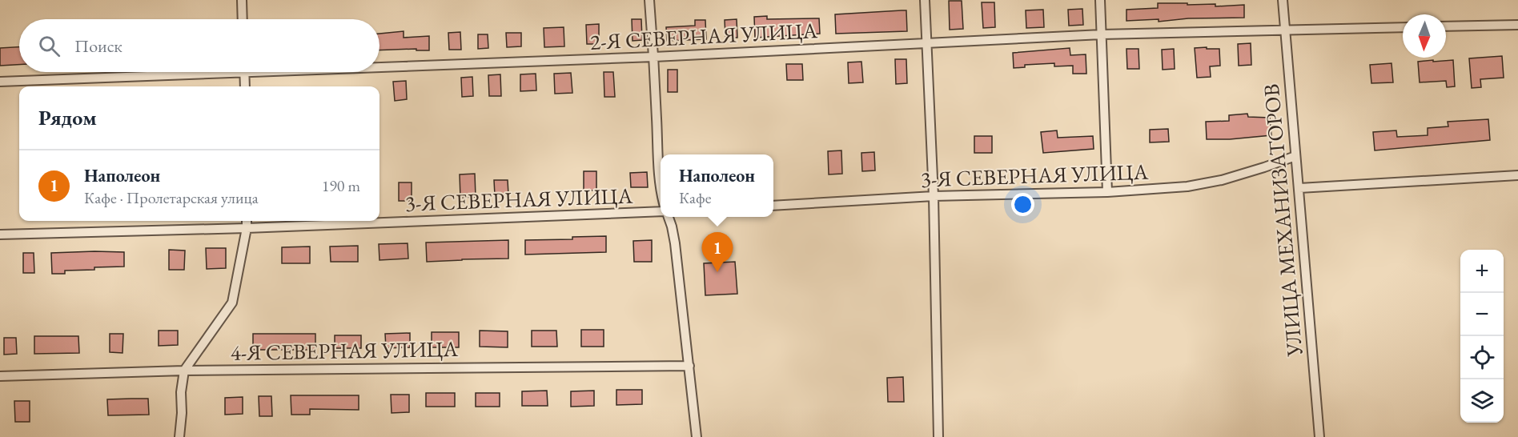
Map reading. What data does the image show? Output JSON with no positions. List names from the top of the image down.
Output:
{
  "streets": {
    "street": [
      "2-Я СЕВЕРНАЯ УЛИЦА",
      "3-Я СЕВЕРНАЯ УЛИЦА",
      "УЛИЦА МЕХАНИЗАТОРОВ",
      "4-Я СЕВЕРНАЯ УЛИЦА"
    ]
  },
  "crossings": [
    ["2-Я СЕВЕРНАЯ УЛИЦА", "УЛИЦА МЕХАНИЗАТОРОВ"],
    ["3-Я СЕВЕРНАЯ УЛИЦА", "УЛИЦА МЕХАНИЗАТОРОВ"]
  ],
  "north": "bottom",
  "page": {
    "search": "Поиск",
    "heading": "Рядом",
    "list": [
      {
        "mark": "1",
        "name": "Наполеон",
        "note": "Кафе · Пролетарская улица",
        "value": "190 m"
      }
    ],
    "popup": ["Наполеон", "Кафе"],
    "pins": "1",
    "map_buttons": ["+", "−"]
  }
}
